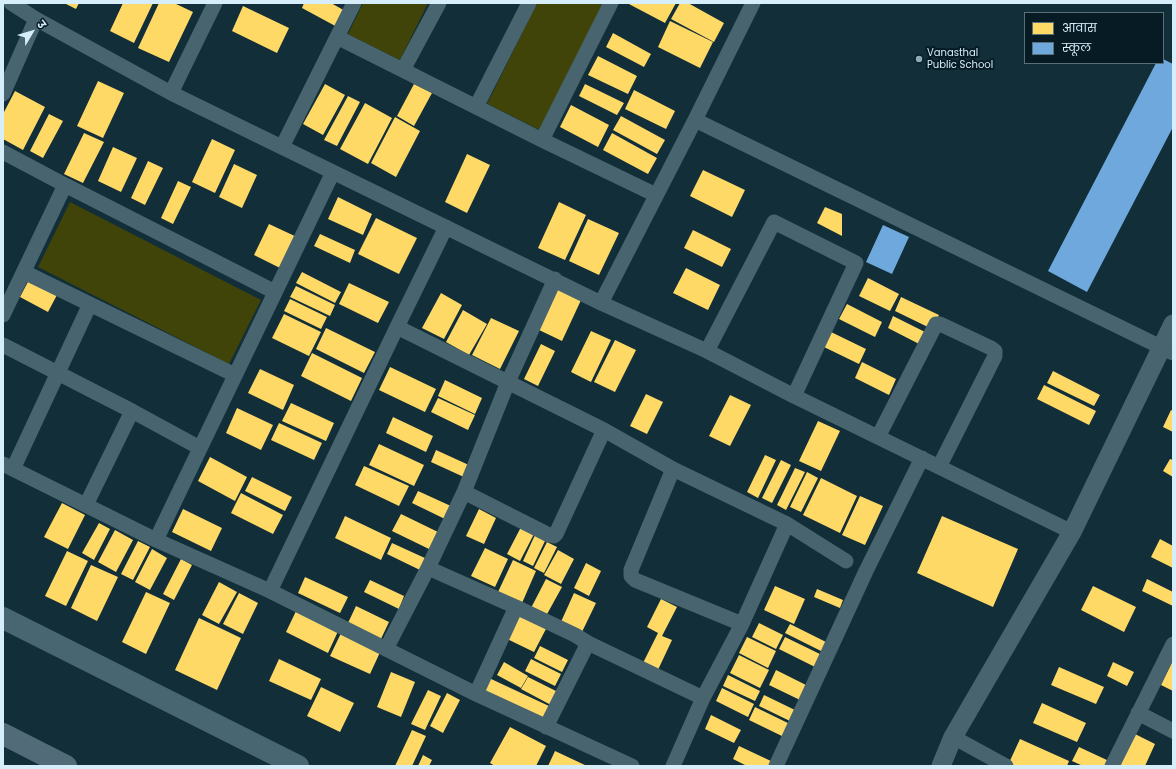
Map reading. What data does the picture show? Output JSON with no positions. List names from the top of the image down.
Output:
{
  "places": ["Vanasthal Public School"],
  "legend": ["आवास", "स्कूल"],
  "north": "top right"
}
